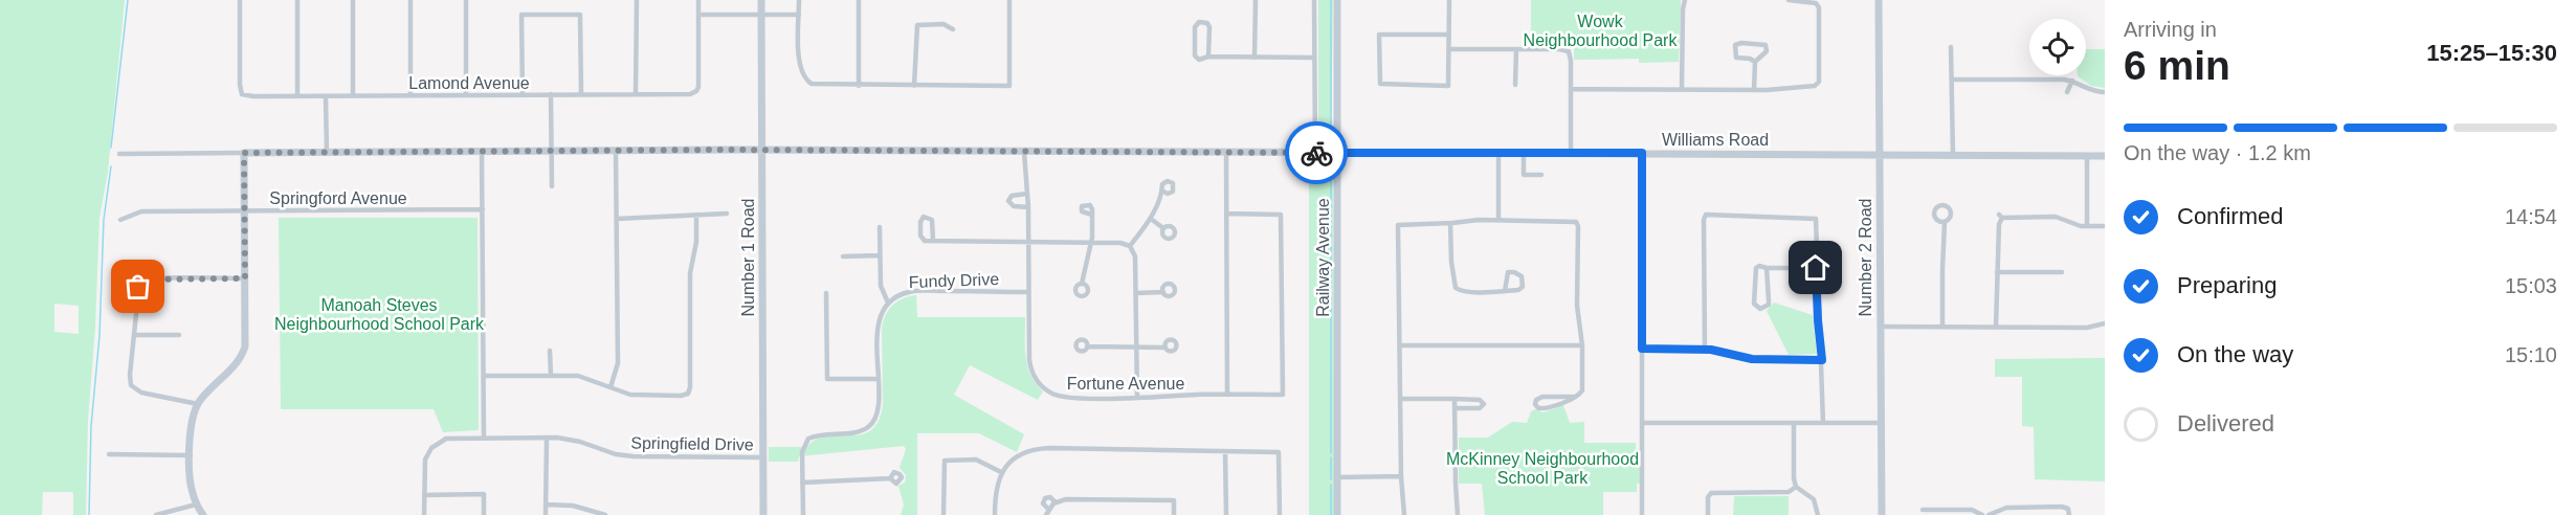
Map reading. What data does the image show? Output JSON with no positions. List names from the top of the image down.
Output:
{
  "streets": {
    "street": [
      "Lamond Avenue",
      "Williams Road",
      "Springford Avenue",
      "Number 1 Road",
      "Railway Avenue",
      "Number 2 Road",
      "Fundy Drive",
      "Fortune Avenue",
      "Springfield Drive"
    ]
  },
  "crossings": [
    ["Williams Road", "Number 1 Road"],
    ["Williams Road", "Railway Avenue"],
    ["Williams Road", "Number 2 Road"],
    ["Williams Road", "Fortune Avenue"],
    ["Number 1 Road", "Springfield Drive"],
    ["Fundy Drive", "Fortune Avenue"]
  ],
  "parks": ["Wowk Neighbourhood Park", "Manoah Steves Neighbourhood School Park", "McKinney Neighbourhood School Park"],
  "page": {
    "heading": ["6 min", "Arriving in", "15:25–15:30"],
    "bar": "On the way · 1.2 km",
    "list": [
      ["Confirmed", "14:54"],
      ["Preparing", "15:03"],
      ["On the way", "15:10"],
      "Delivered"
    ]
  }
}
